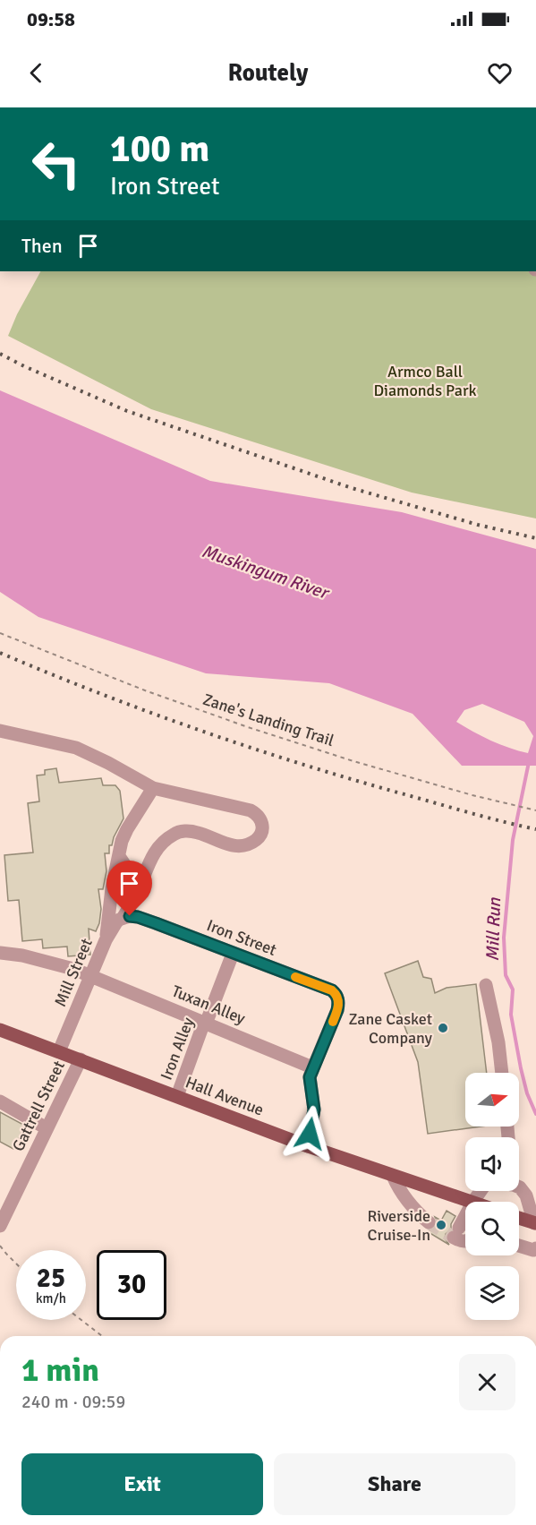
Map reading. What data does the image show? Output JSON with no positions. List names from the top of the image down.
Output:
{
  "streets": {
    "main road": ["Hall Avenue"],
    "street": [
      "Iron Street",
      "Mill Street",
      "Tuxan Alley",
      "Iron Alley",
      "Gattrell Street"
    ],
    "path": ["Zane's Landing Trail"]
  },
  "crossings": [
    ["Iron Street", "Mill Street"],
    ["Iron Street", "Tuxan Alley"],
    ["Iron Street", "Iron Alley"],
    ["Mill Street", "Tuxan Alley"],
    ["Mill Street", "Hall Avenue"],
    ["Tuxan Alley", "Iron Alley"],
    ["Iron Alley", "Hall Avenue"],
    ["Hall Avenue", "Gattrell Street"]
  ],
  "water": ["Muskingum River", "Mill Run"],
  "parks": ["Armco Ball Diamonds Park"],
  "places": ["Zane Casket Company", "Riverside Cruise-In"],
  "north": "right",
  "page": {
    "status": "09:58",
    "header": "Routely",
    "turn": ["100 m", "Iron Street"],
    "then": "Then",
    "speed": "25 km/h",
    "limit": "30",
    "heading": ["1 min", "240 m · 09:59"],
    "buttons": ["Exit", "Share"]
  }
}
